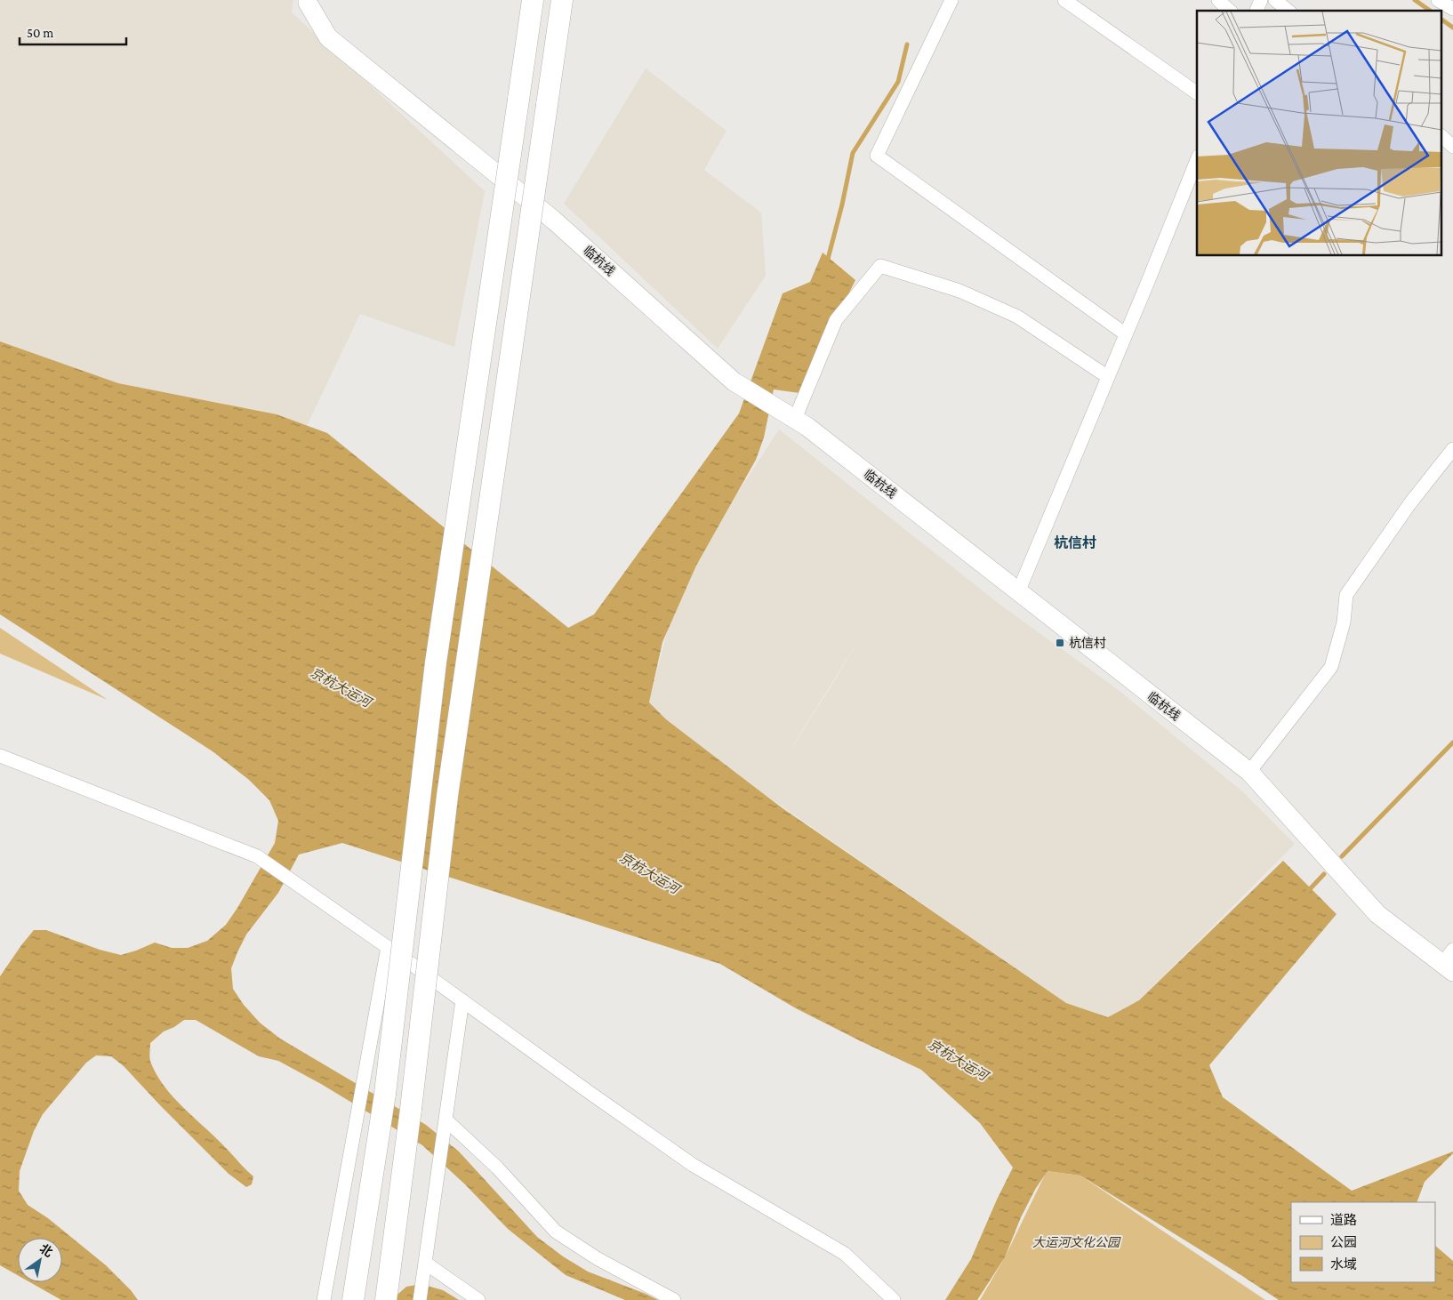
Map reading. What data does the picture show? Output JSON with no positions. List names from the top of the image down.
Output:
{
  "streets": {
    "street": ["临杭线"]
  },
  "districts": ["杭信村"],
  "water": ["京杭大运河"],
  "parks": ["大运河文化公园"],
  "places": {
    "transit": ["杭信村"]
  },
  "legend": ["道路", "公园", "水域"],
  "scale_bar": "50 m",
  "north": "top right"
}
